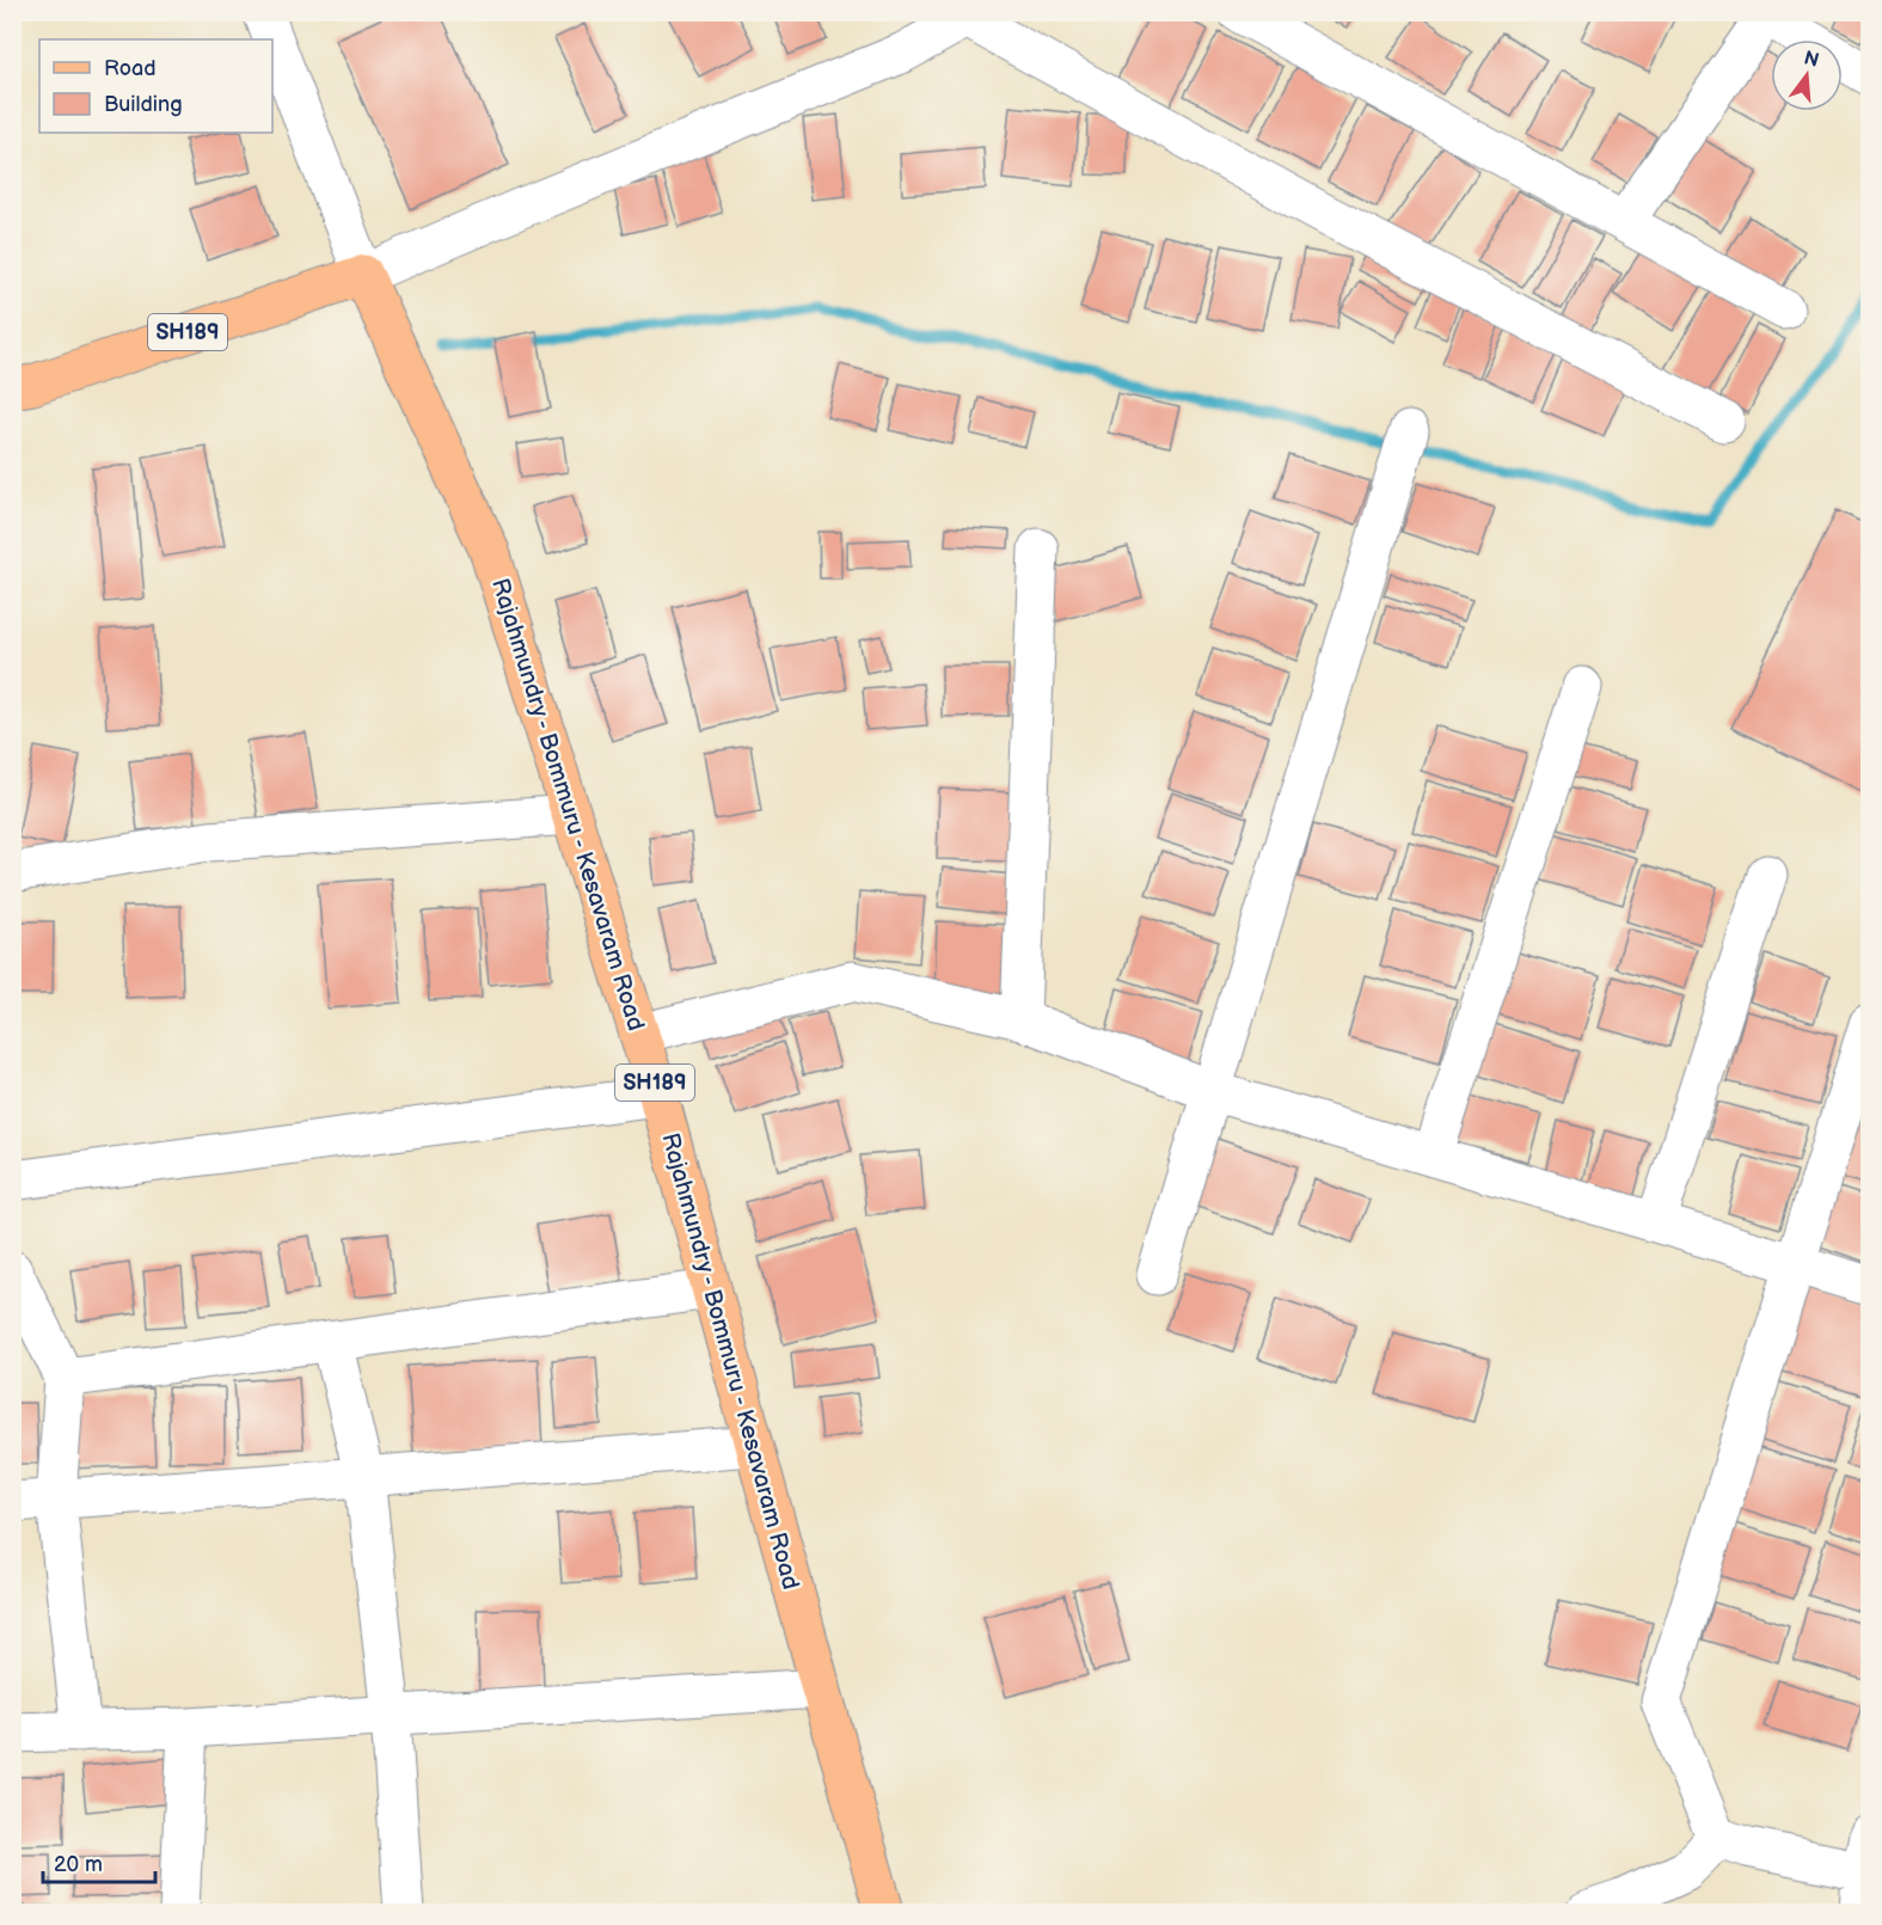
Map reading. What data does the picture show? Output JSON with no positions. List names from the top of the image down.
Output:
{
  "streets": {
    "main road": ["SH189", "Rajahmundry - Bommuru - Kesavaram Road"]
  },
  "crossings": [
    ["SH189", "Rajahmundry - Bommuru - Kesavaram Road"]
  ],
  "legend": ["Road", "Building"],
  "scale_bar": "20 m",
  "north": "top"
}
